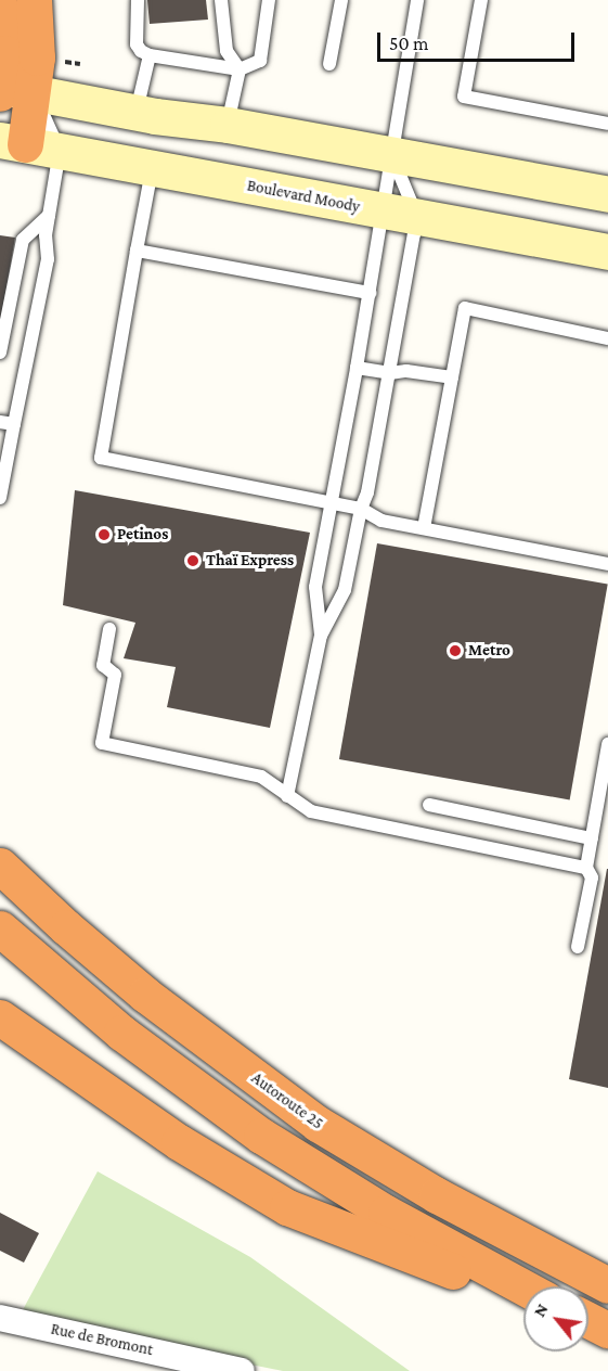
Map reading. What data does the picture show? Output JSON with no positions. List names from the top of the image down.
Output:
{
  "streets": {
    "highway": ["Autoroute 25"],
    "main road": ["Boulevard Moody"],
    "street": ["Rue de Bromont"]
  },
  "places": ["Petinos", "Thaï Express", "Metro"],
  "scale_bar": "50 m",
  "north": "top left"
}
